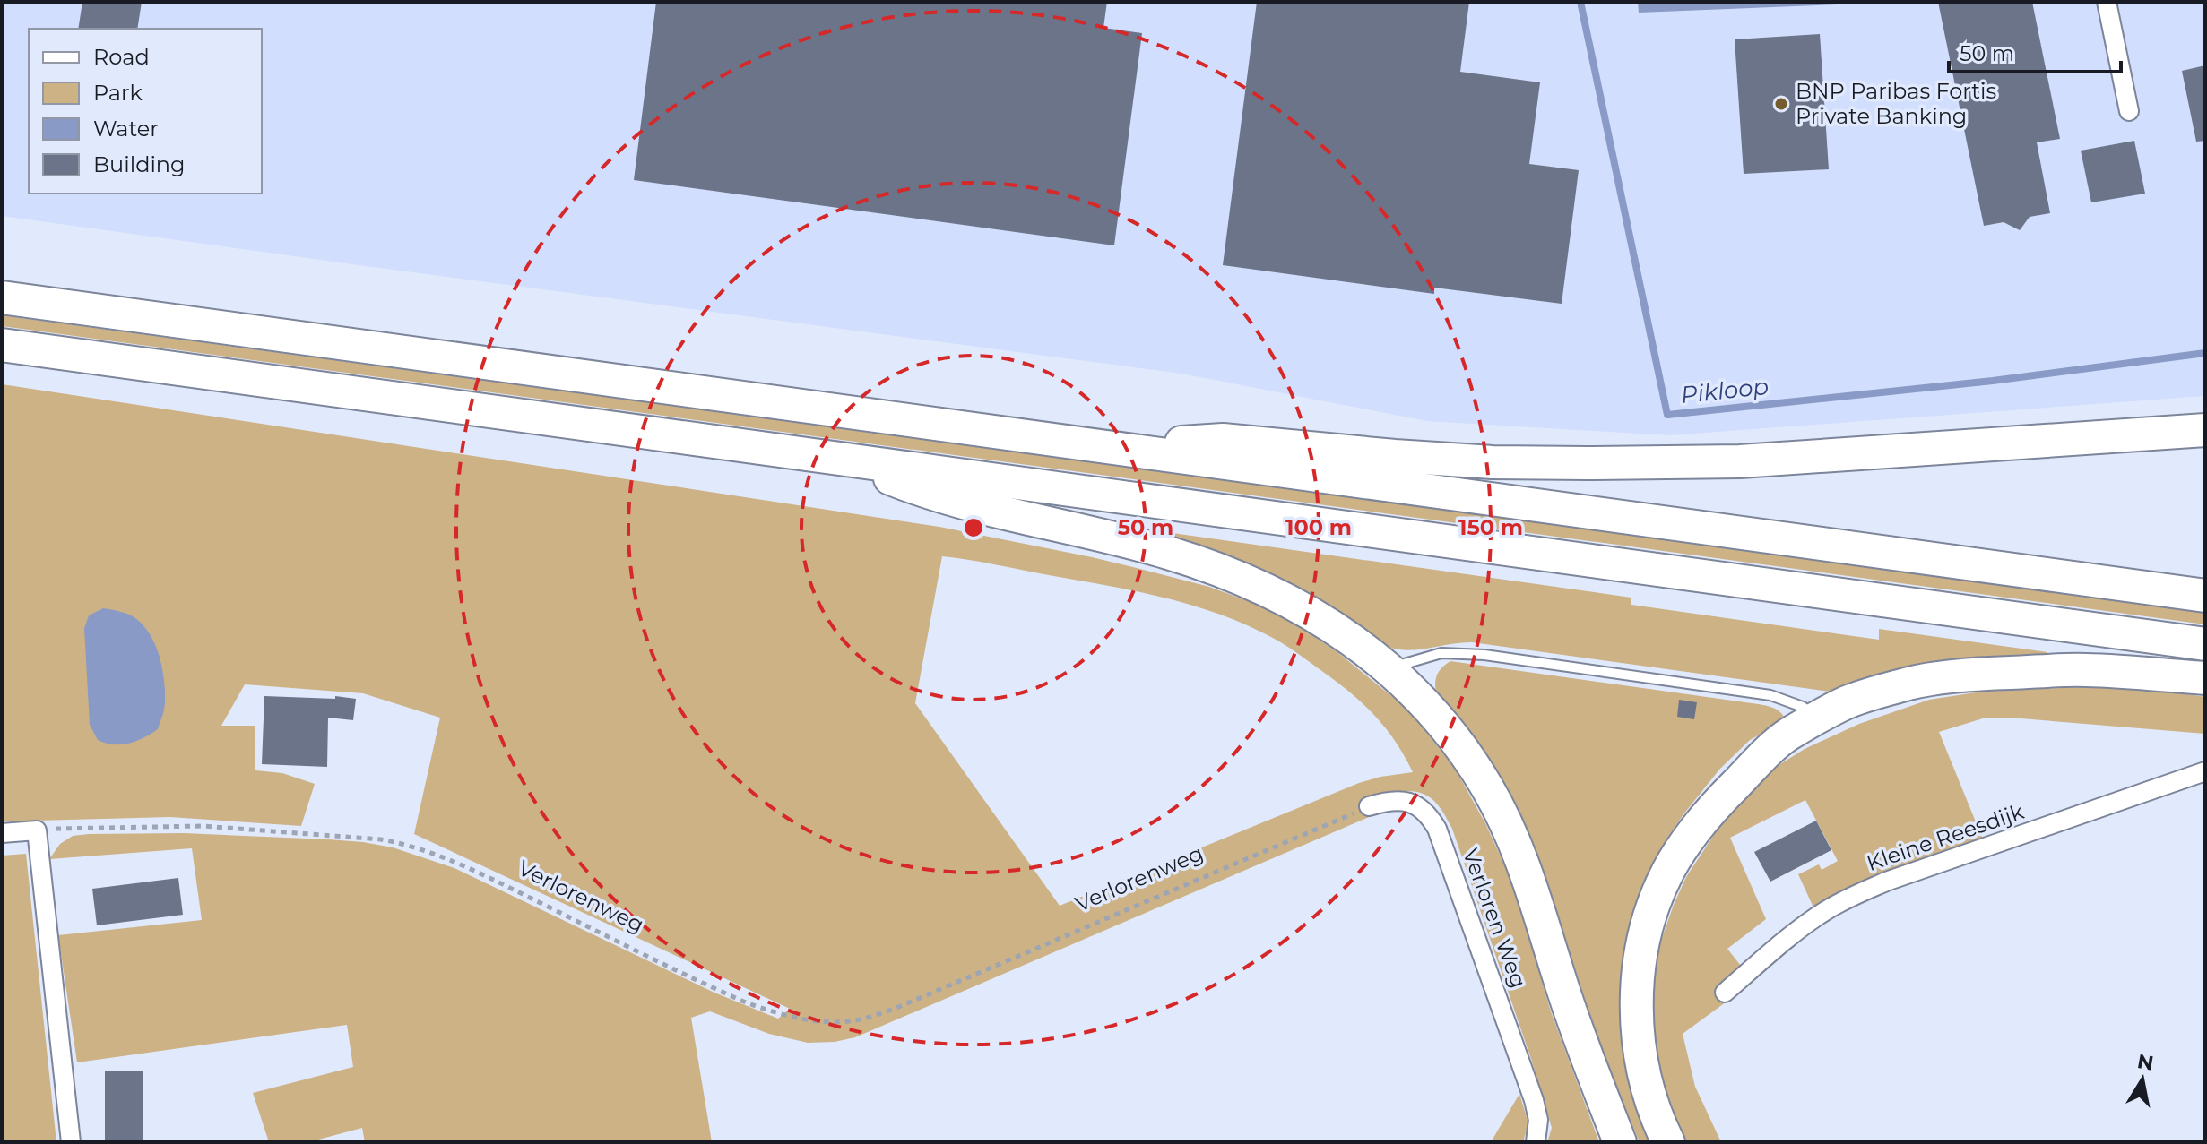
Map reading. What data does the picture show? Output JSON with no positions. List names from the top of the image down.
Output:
{
  "streets": {
    "street": ["Kleine Reesdijk", "Verloren Weg"],
    "path": ["Verlorenweg"]
  },
  "crossings": [
    ["Verlorenweg", "Verloren Weg"]
  ],
  "water": ["Pikloop"],
  "places": ["BNP Paribas Fortis Private Banking"],
  "legend": [
    "Road",
    "Park",
    "Water",
    "Building"
  ],
  "scale_bar": "50 m",
  "north": "top",
  "rings": ["50 m", "100 m", "150 m"]
}
